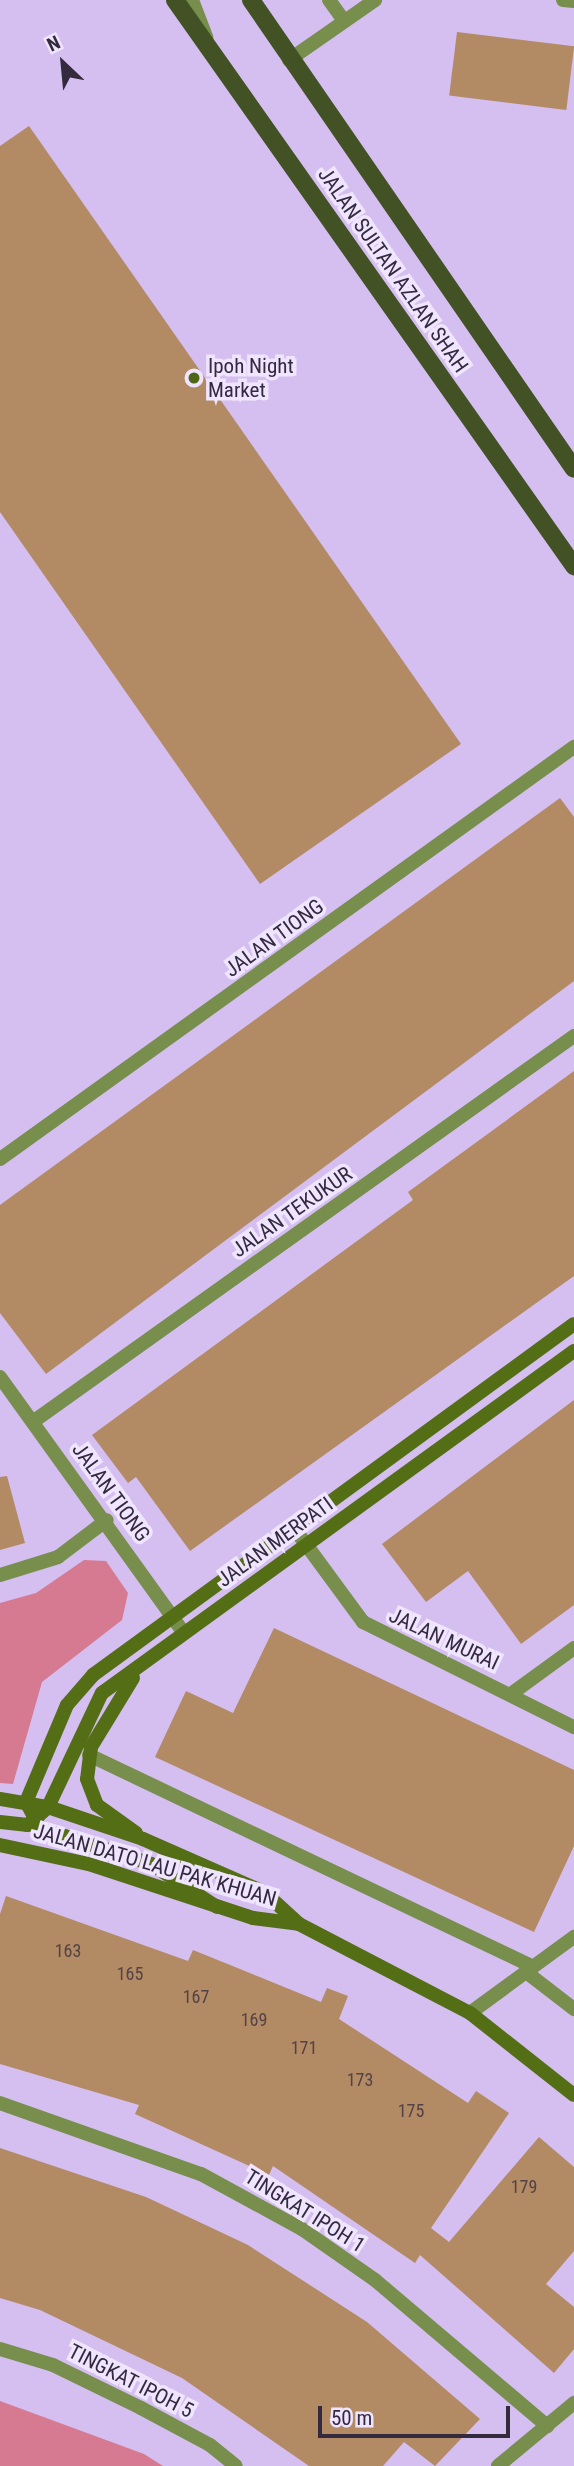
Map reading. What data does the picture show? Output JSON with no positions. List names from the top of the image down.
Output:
{
  "streets": {
    "main road": ["JALAN SULTAN AZLAN SHAH", "JALAN MERPATI", "JALAN DATO LAU PAK KHUAN"],
    "street": [
      "JALAN TIONG",
      "JALAN TEKUKUR",
      "JALAN MURAI",
      "TINGKAT IPOH 1",
      "TINGKAT IPOH 5"
    ]
  },
  "crossings": [
    ["JALAN TIONG", "JALAN TEKUKUR"],
    ["JALAN TIONG", "JALAN MERPATI"],
    ["JALAN MERPATI", "JALAN MURAI"],
    ["JALAN MERPATI", "JALAN DATO LAU PAK KHUAN"]
  ],
  "places": ["Ipoh Night Market"],
  "house_numbers": [
    "163",
    "165",
    "167",
    "169",
    "171",
    "173",
    "175",
    "179"
  ],
  "scale_bar": "50 m",
  "north": "top left"
}
